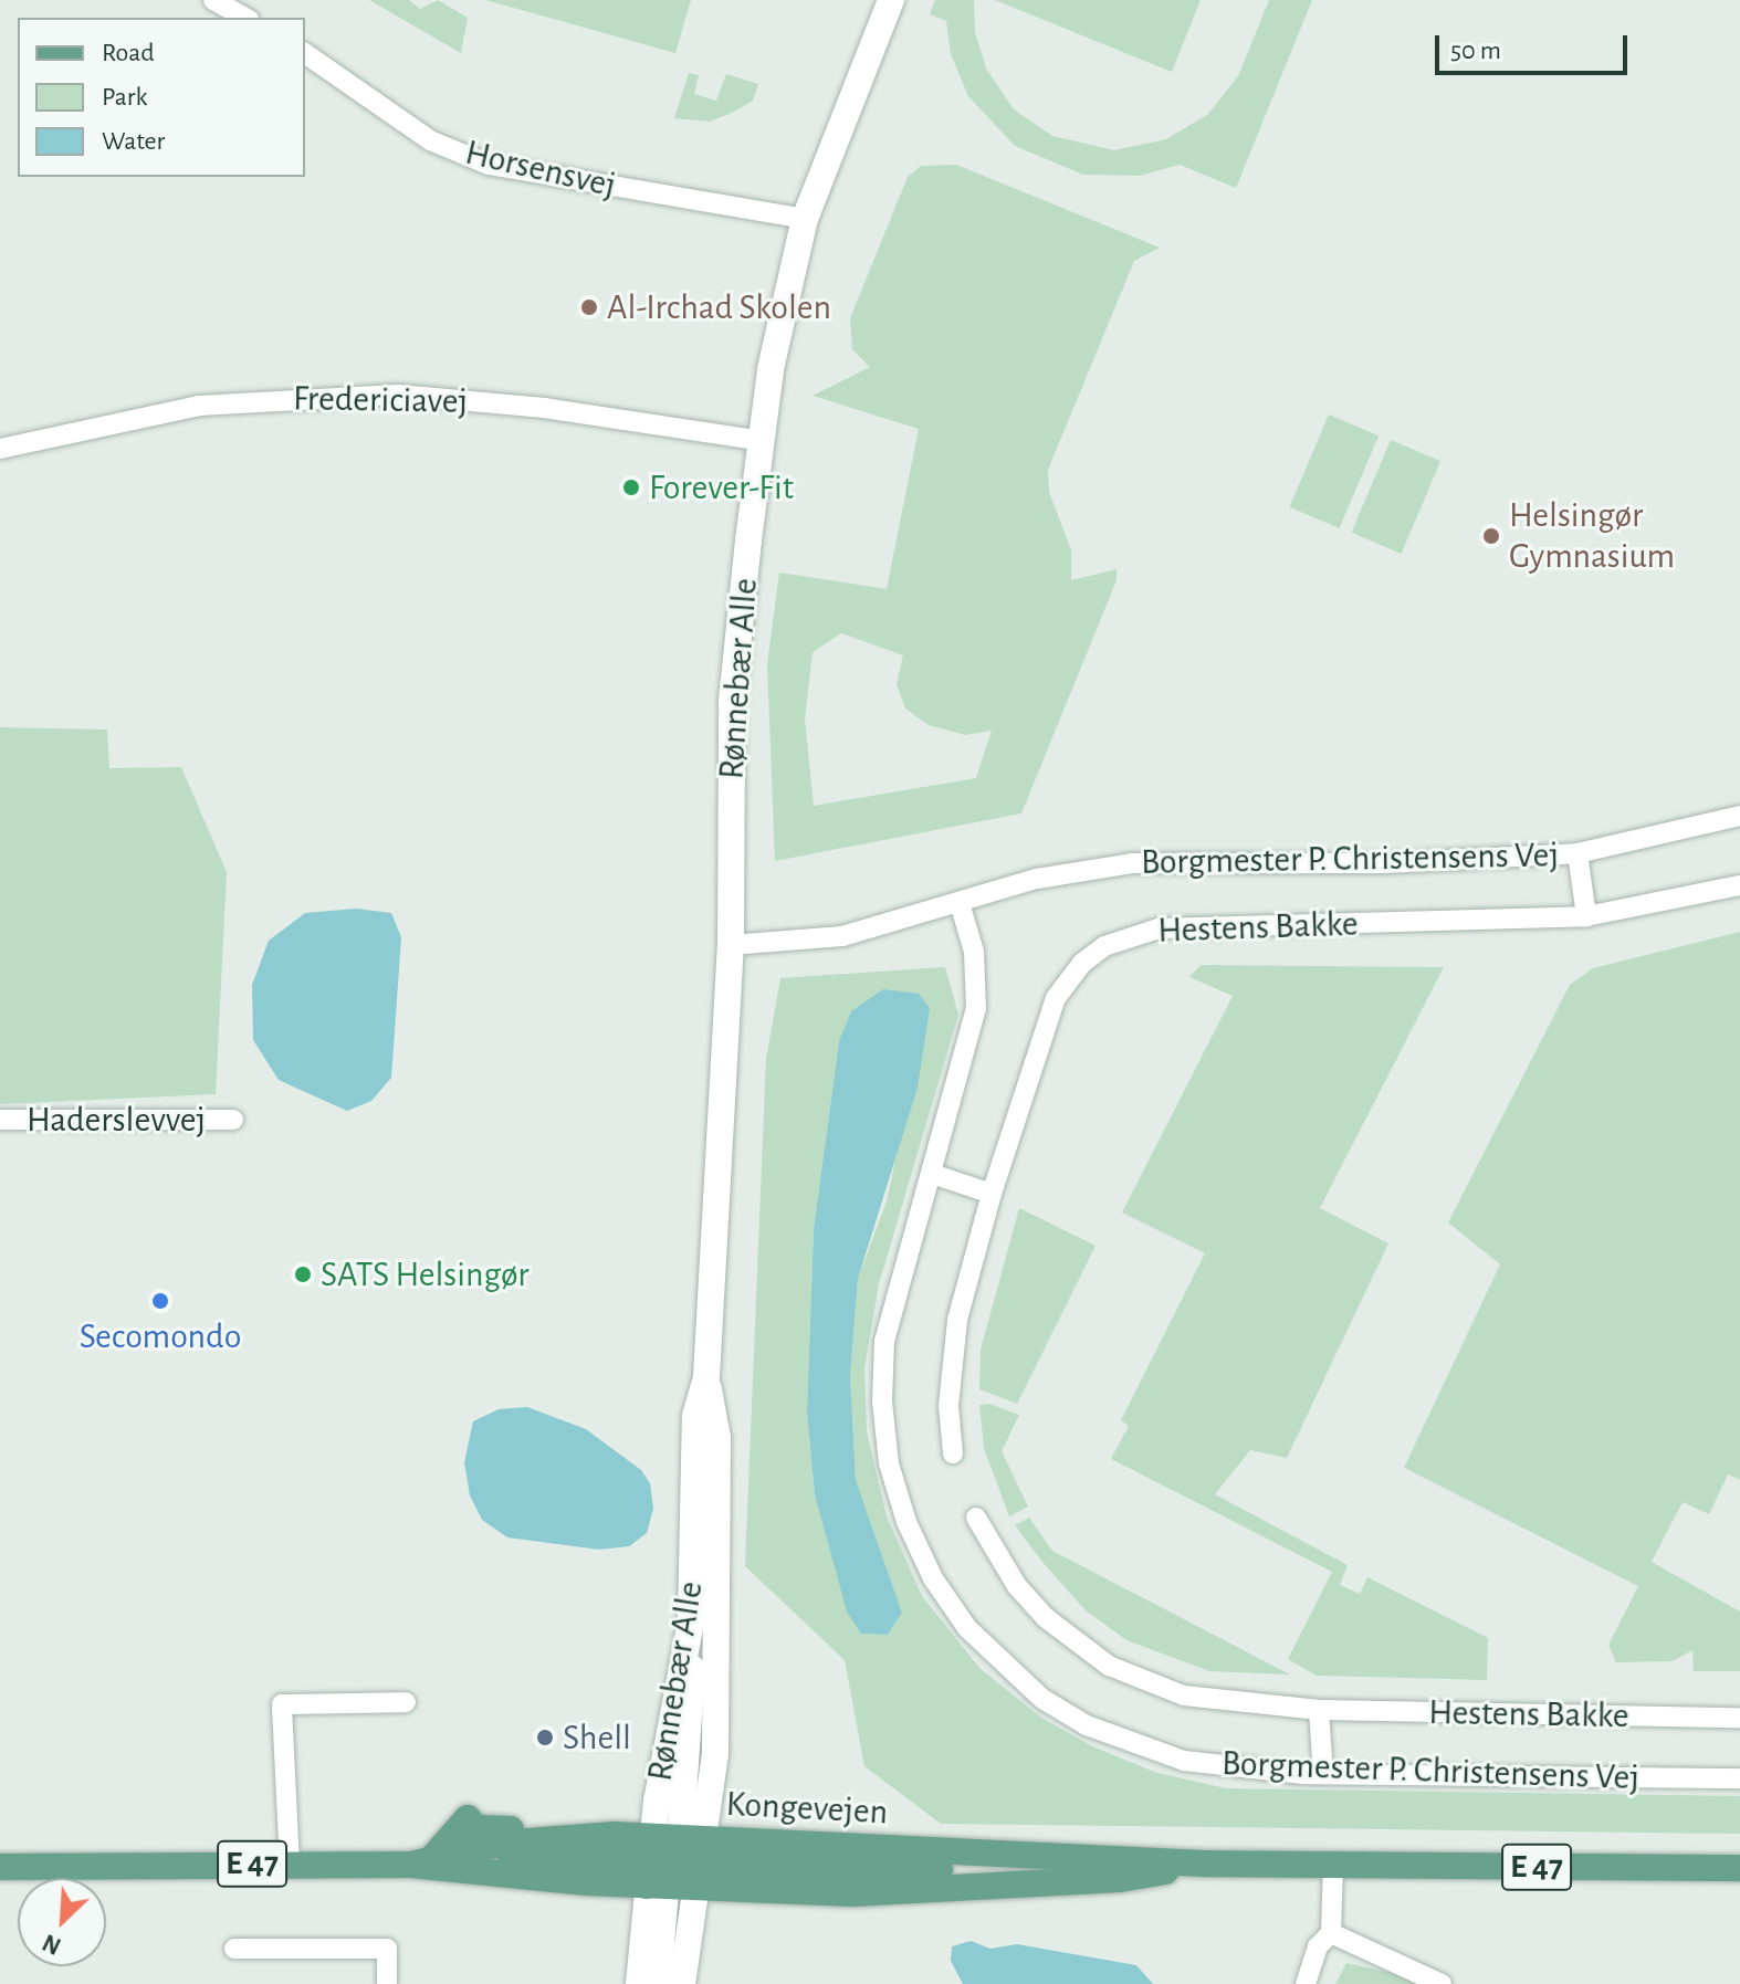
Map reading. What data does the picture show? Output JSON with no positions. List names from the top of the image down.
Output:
{
  "streets": {
    "main road": ["Rønnebær Alle", "Kongevejen", "E 47"],
    "street": [
      "Horsensvej",
      "Fredericiavej",
      "Borgmester P. Christensens Vej",
      "Hestens Bakke",
      "Haderslevvej"
    ]
  },
  "crossings": [
    ["Horsensvej", "Rønnebær Alle"],
    ["Fredericiavej", "Rønnebær Alle"],
    ["Rønnebær Alle", "Borgmester P. Christensens Vej"],
    ["Rønnebær Alle", "Kongevejen"]
  ],
  "places": [
    "Al-Irchad Skolen",
    "Forever-Fit",
    "Helsingør Gymnasium",
    "SATS Helsingør",
    "Secomondo",
    "Shell"
  ],
  "legend": ["Road", "Park", "Water"],
  "scale_bar": "50 m",
  "north": "bottom left"
}
